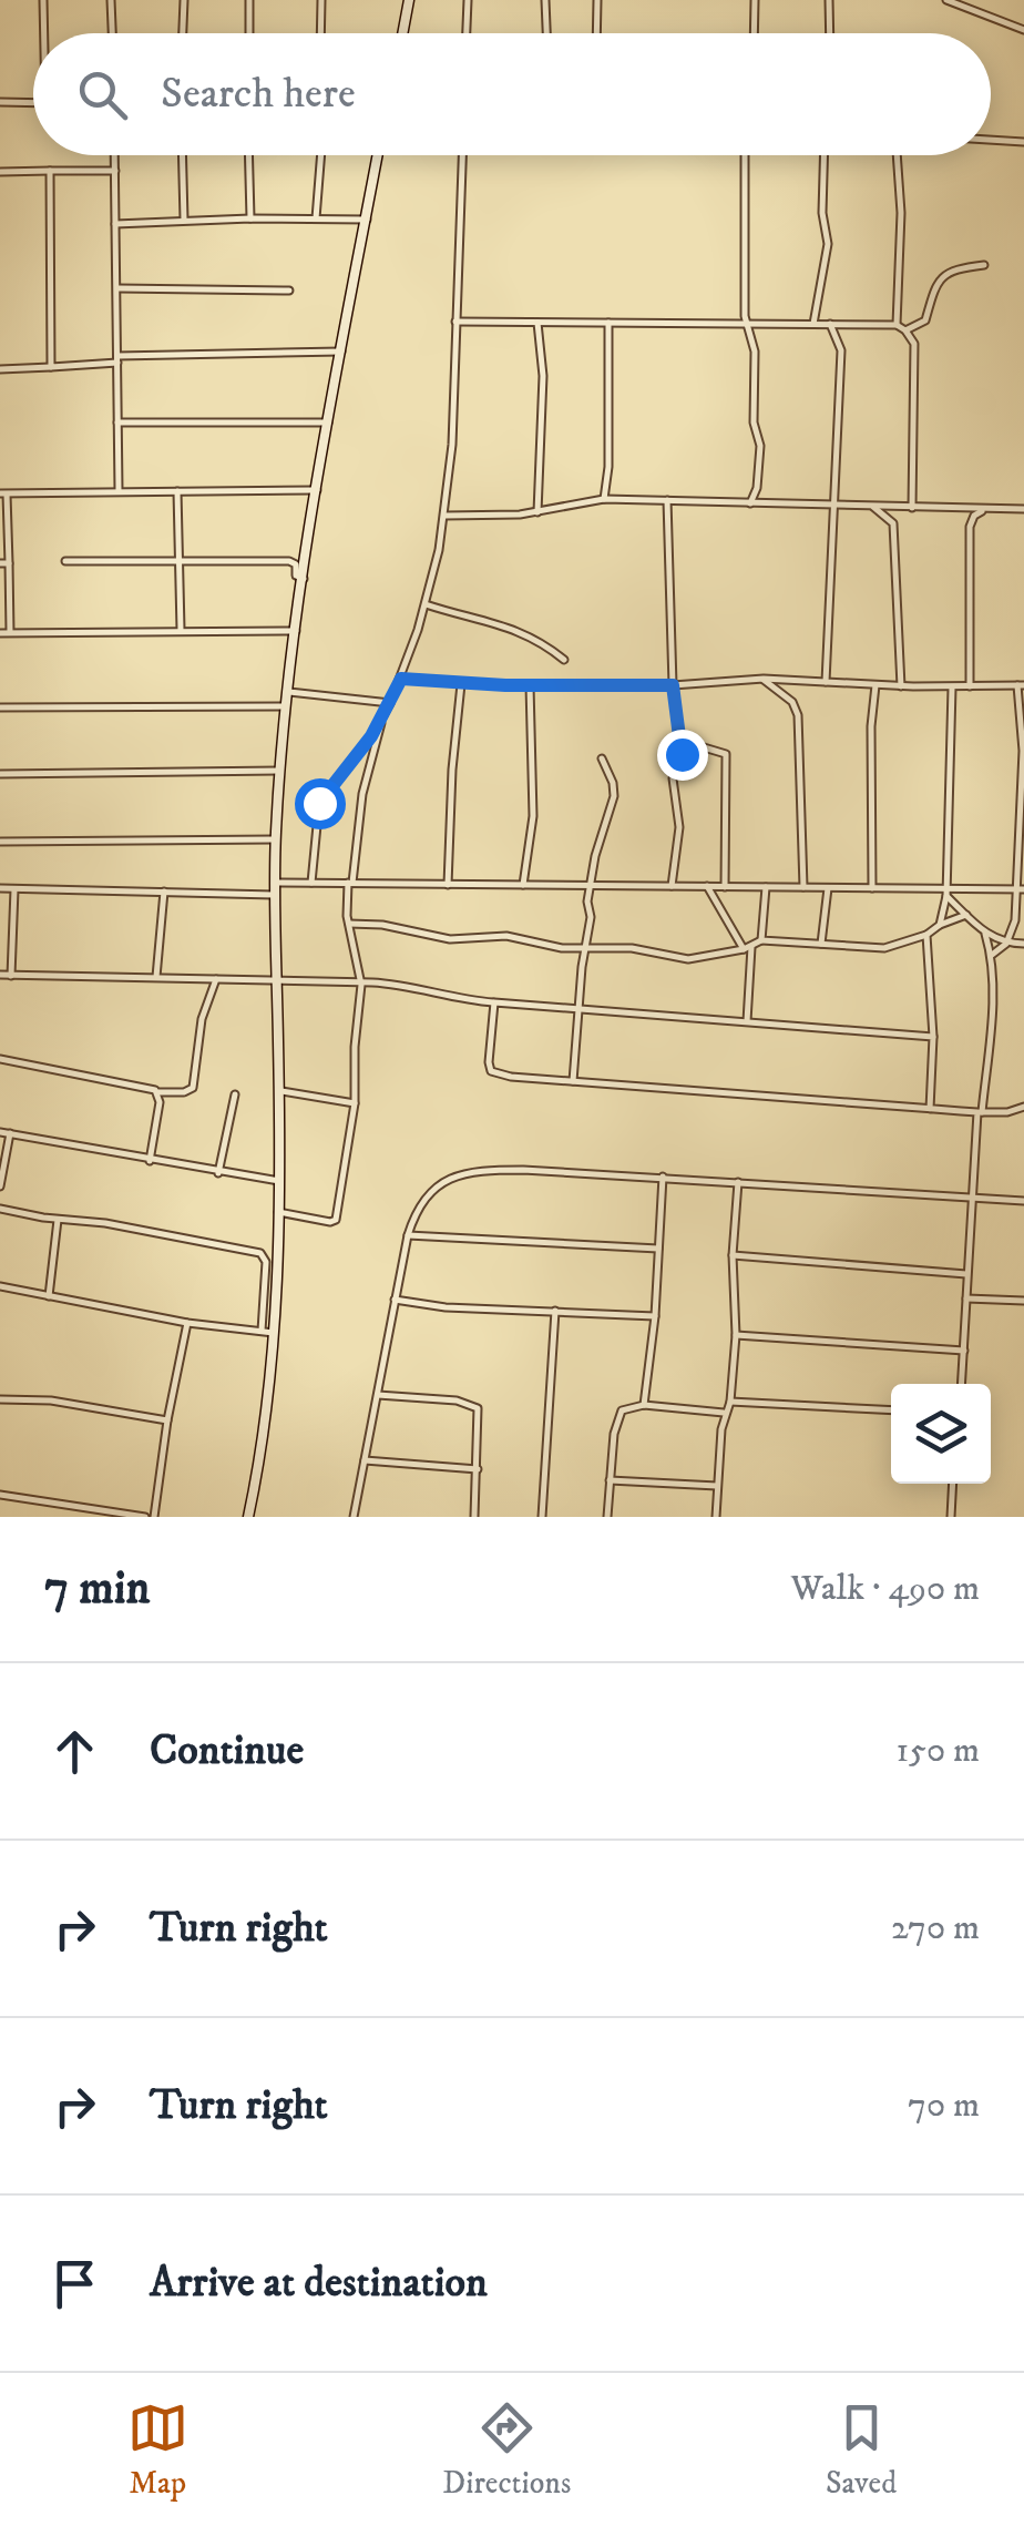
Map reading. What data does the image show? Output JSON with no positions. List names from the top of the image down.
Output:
{
  "page": {
    "search": "Search here",
    "heading": ["7 min", "Walk · 490 m"],
    "list": [
      ["Continue", "150 m"],
      ["Turn right", "270 m"],
      ["Turn right", "70 m"],
      "Arrive at destination"
    ],
    "nav": ["Map", "Directions", "Saved"]
  }
}
